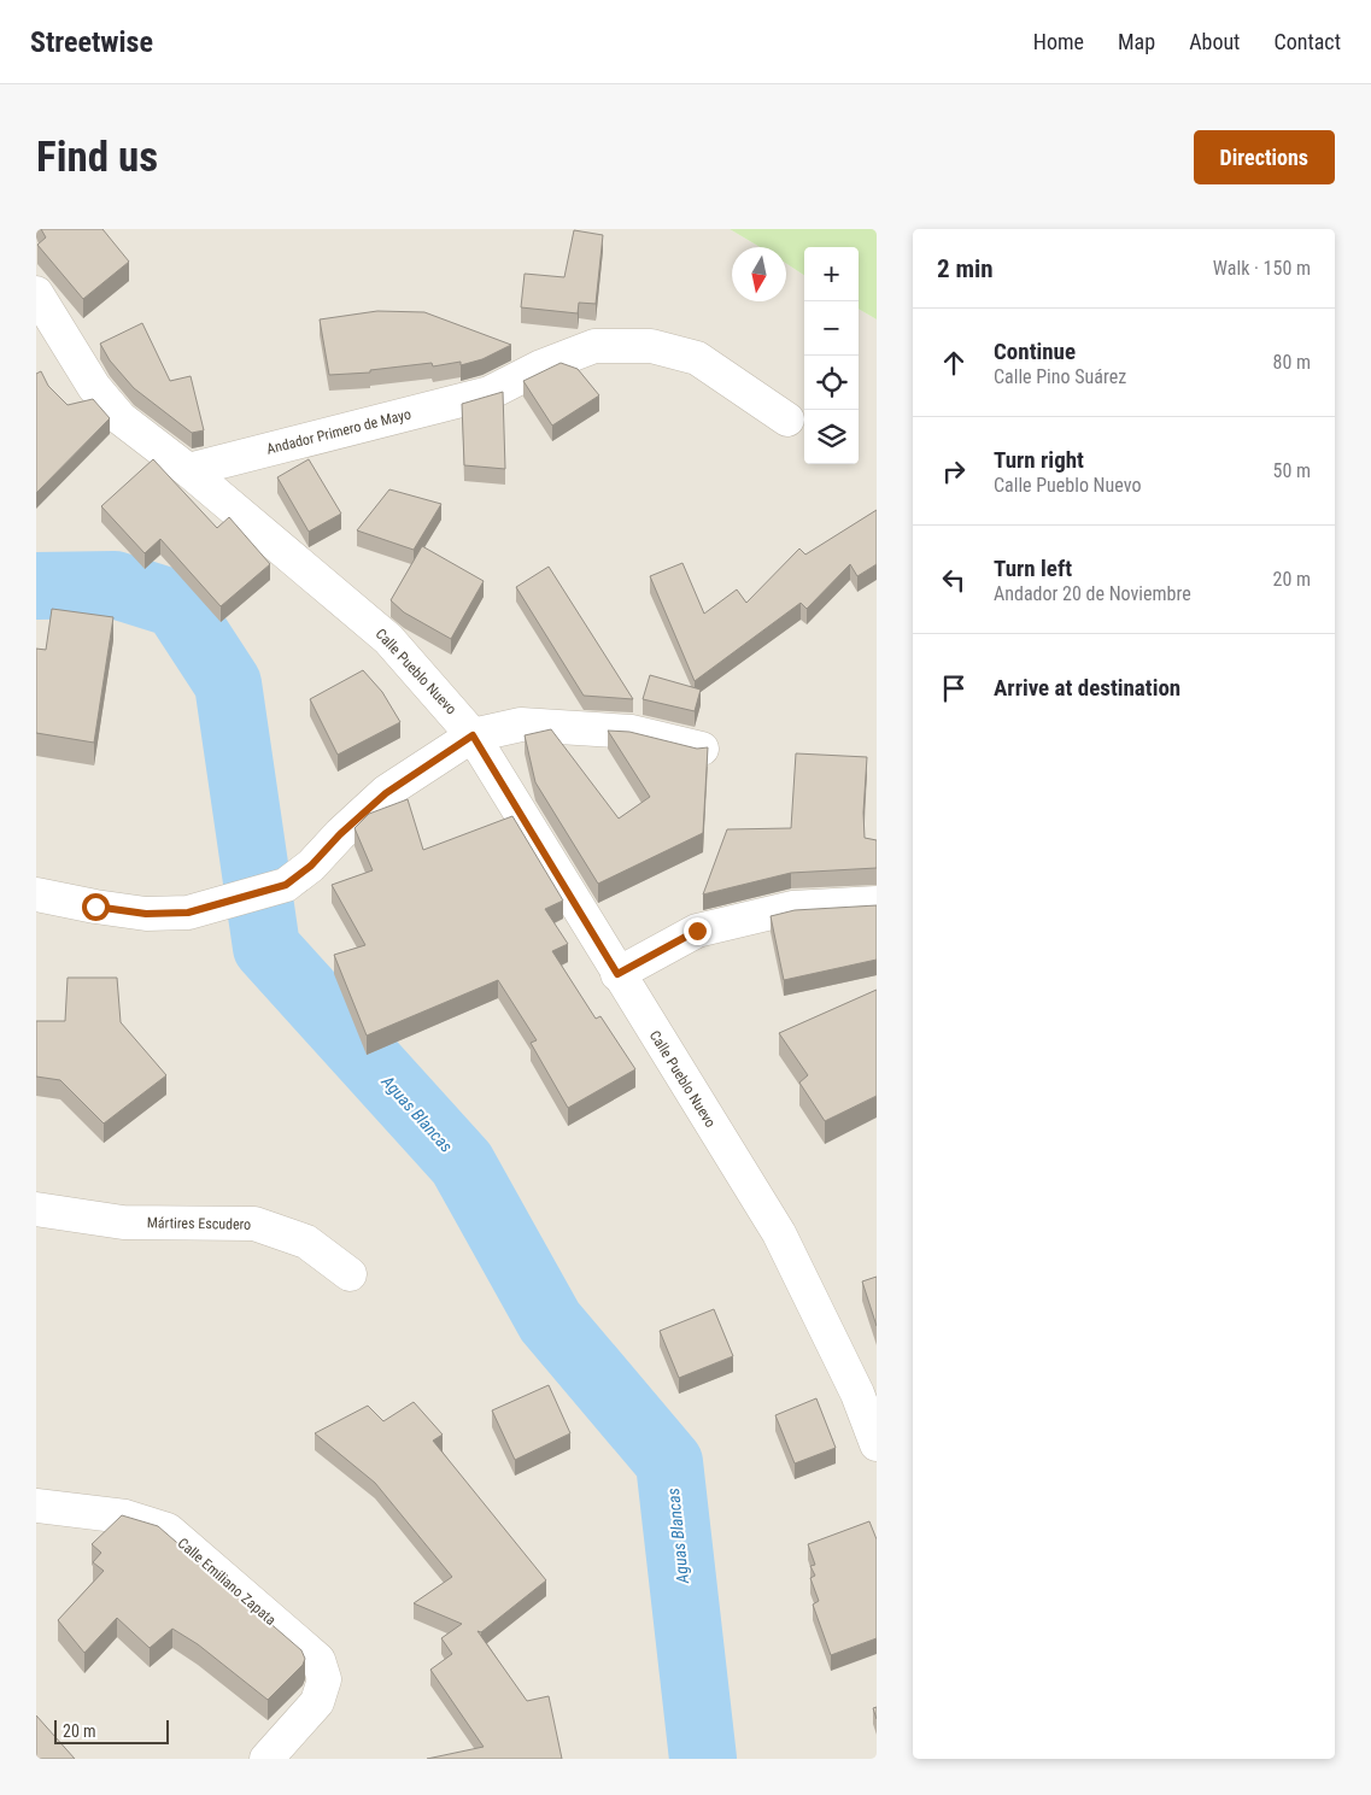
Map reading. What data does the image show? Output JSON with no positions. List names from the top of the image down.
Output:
{
  "streets": {
    "street": [
      "Andador Primero de Mayo",
      "Calle Pueblo Nuevo",
      "Mártires Escudero",
      "Calle Emiliano Zapata"
    ]
  },
  "crossings": [
    ["Andador Primero de Mayo", "Calle Pueblo Nuevo"]
  ],
  "water": ["Aguas Blancas"],
  "scale_bar": "20 m",
  "north": "bottom",
  "page": {
    "header": "Streetwise",
    "nav": [
      "Home",
      "Map",
      "About",
      "Contact"
    ],
    "buttons": "Directions",
    "title": "Find us",
    "heading": ["2 min", "Walk · 150 m"],
    "map_buttons": ["+", "−"],
    "list": [
      ["Continue", "Calle Pino Suárez", "80 m"],
      ["Turn right", "Calle Pueblo Nuevo", "50 m"],
      ["Turn left", "Andador 20 de Noviembre", "20 m"],
      "Arrive at destination"
    ],
    "scale": "20 m"
  }
}
